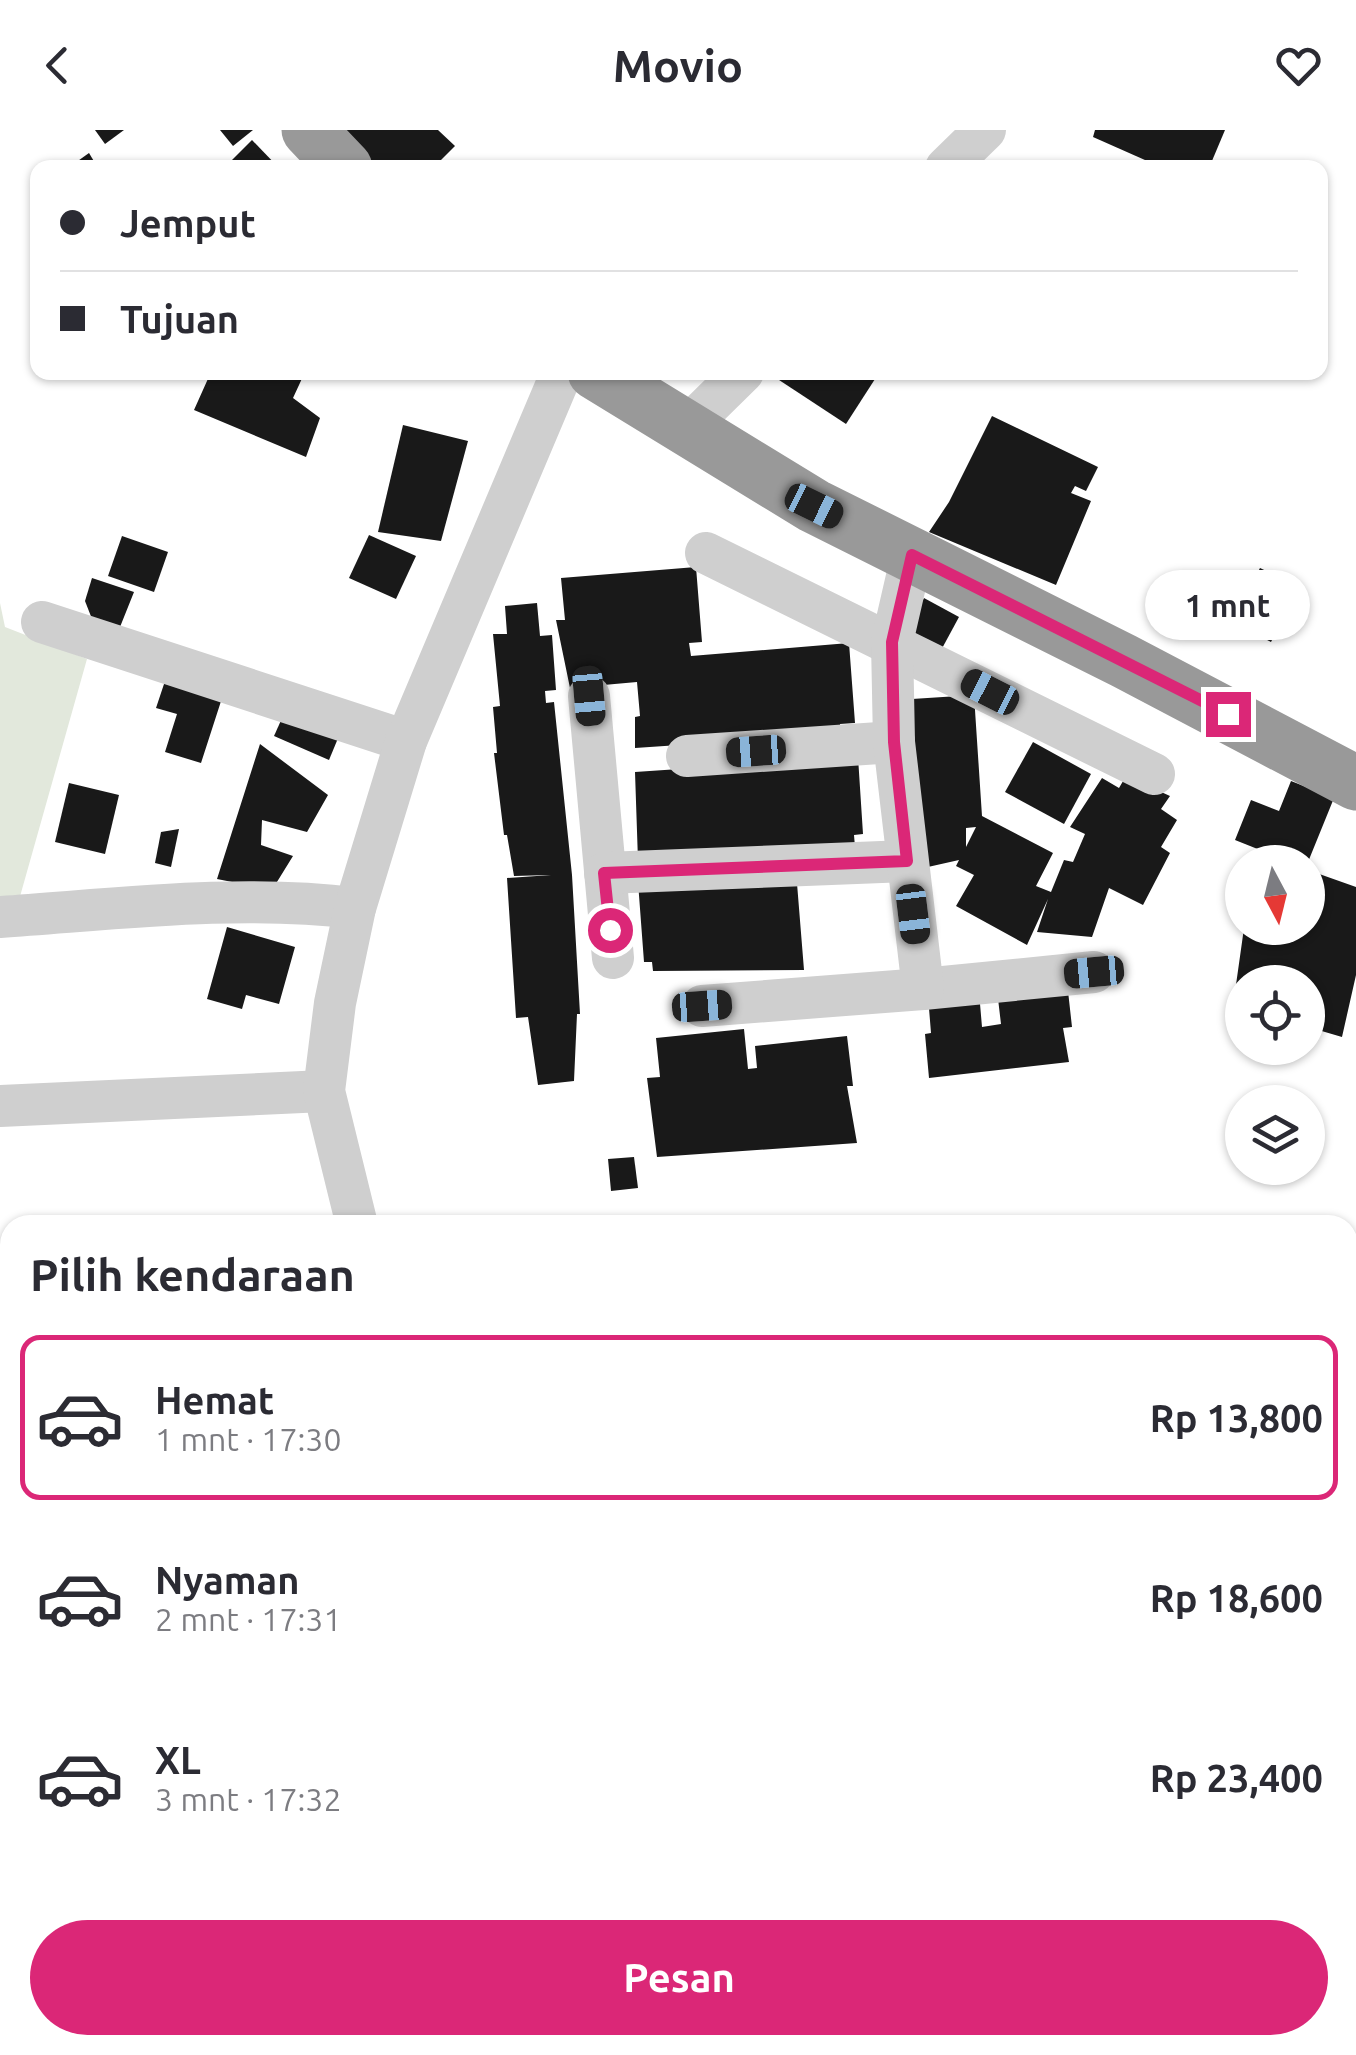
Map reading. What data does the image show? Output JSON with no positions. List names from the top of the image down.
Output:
{
  "north": "bottom",
  "page": {
    "header": "Movio",
    "banner": ["Jemput", "Tujuan"],
    "bubble": "1 mnt",
    "heading": "Pilih kendaraan",
    "list": [
      {
        "name": "Hemat",
        "note": "1 mnt · 17:30",
        "value": "Rp 13,800"
      },
      {
        "name": "Nyaman",
        "note": "2 mnt · 17:31",
        "value": "Rp 18,600"
      },
      {
        "name": "XL",
        "note": "3 mnt · 17:32",
        "value": "Rp 23,400"
      }
    ],
    "buttons": "Pesan"
  }
}
